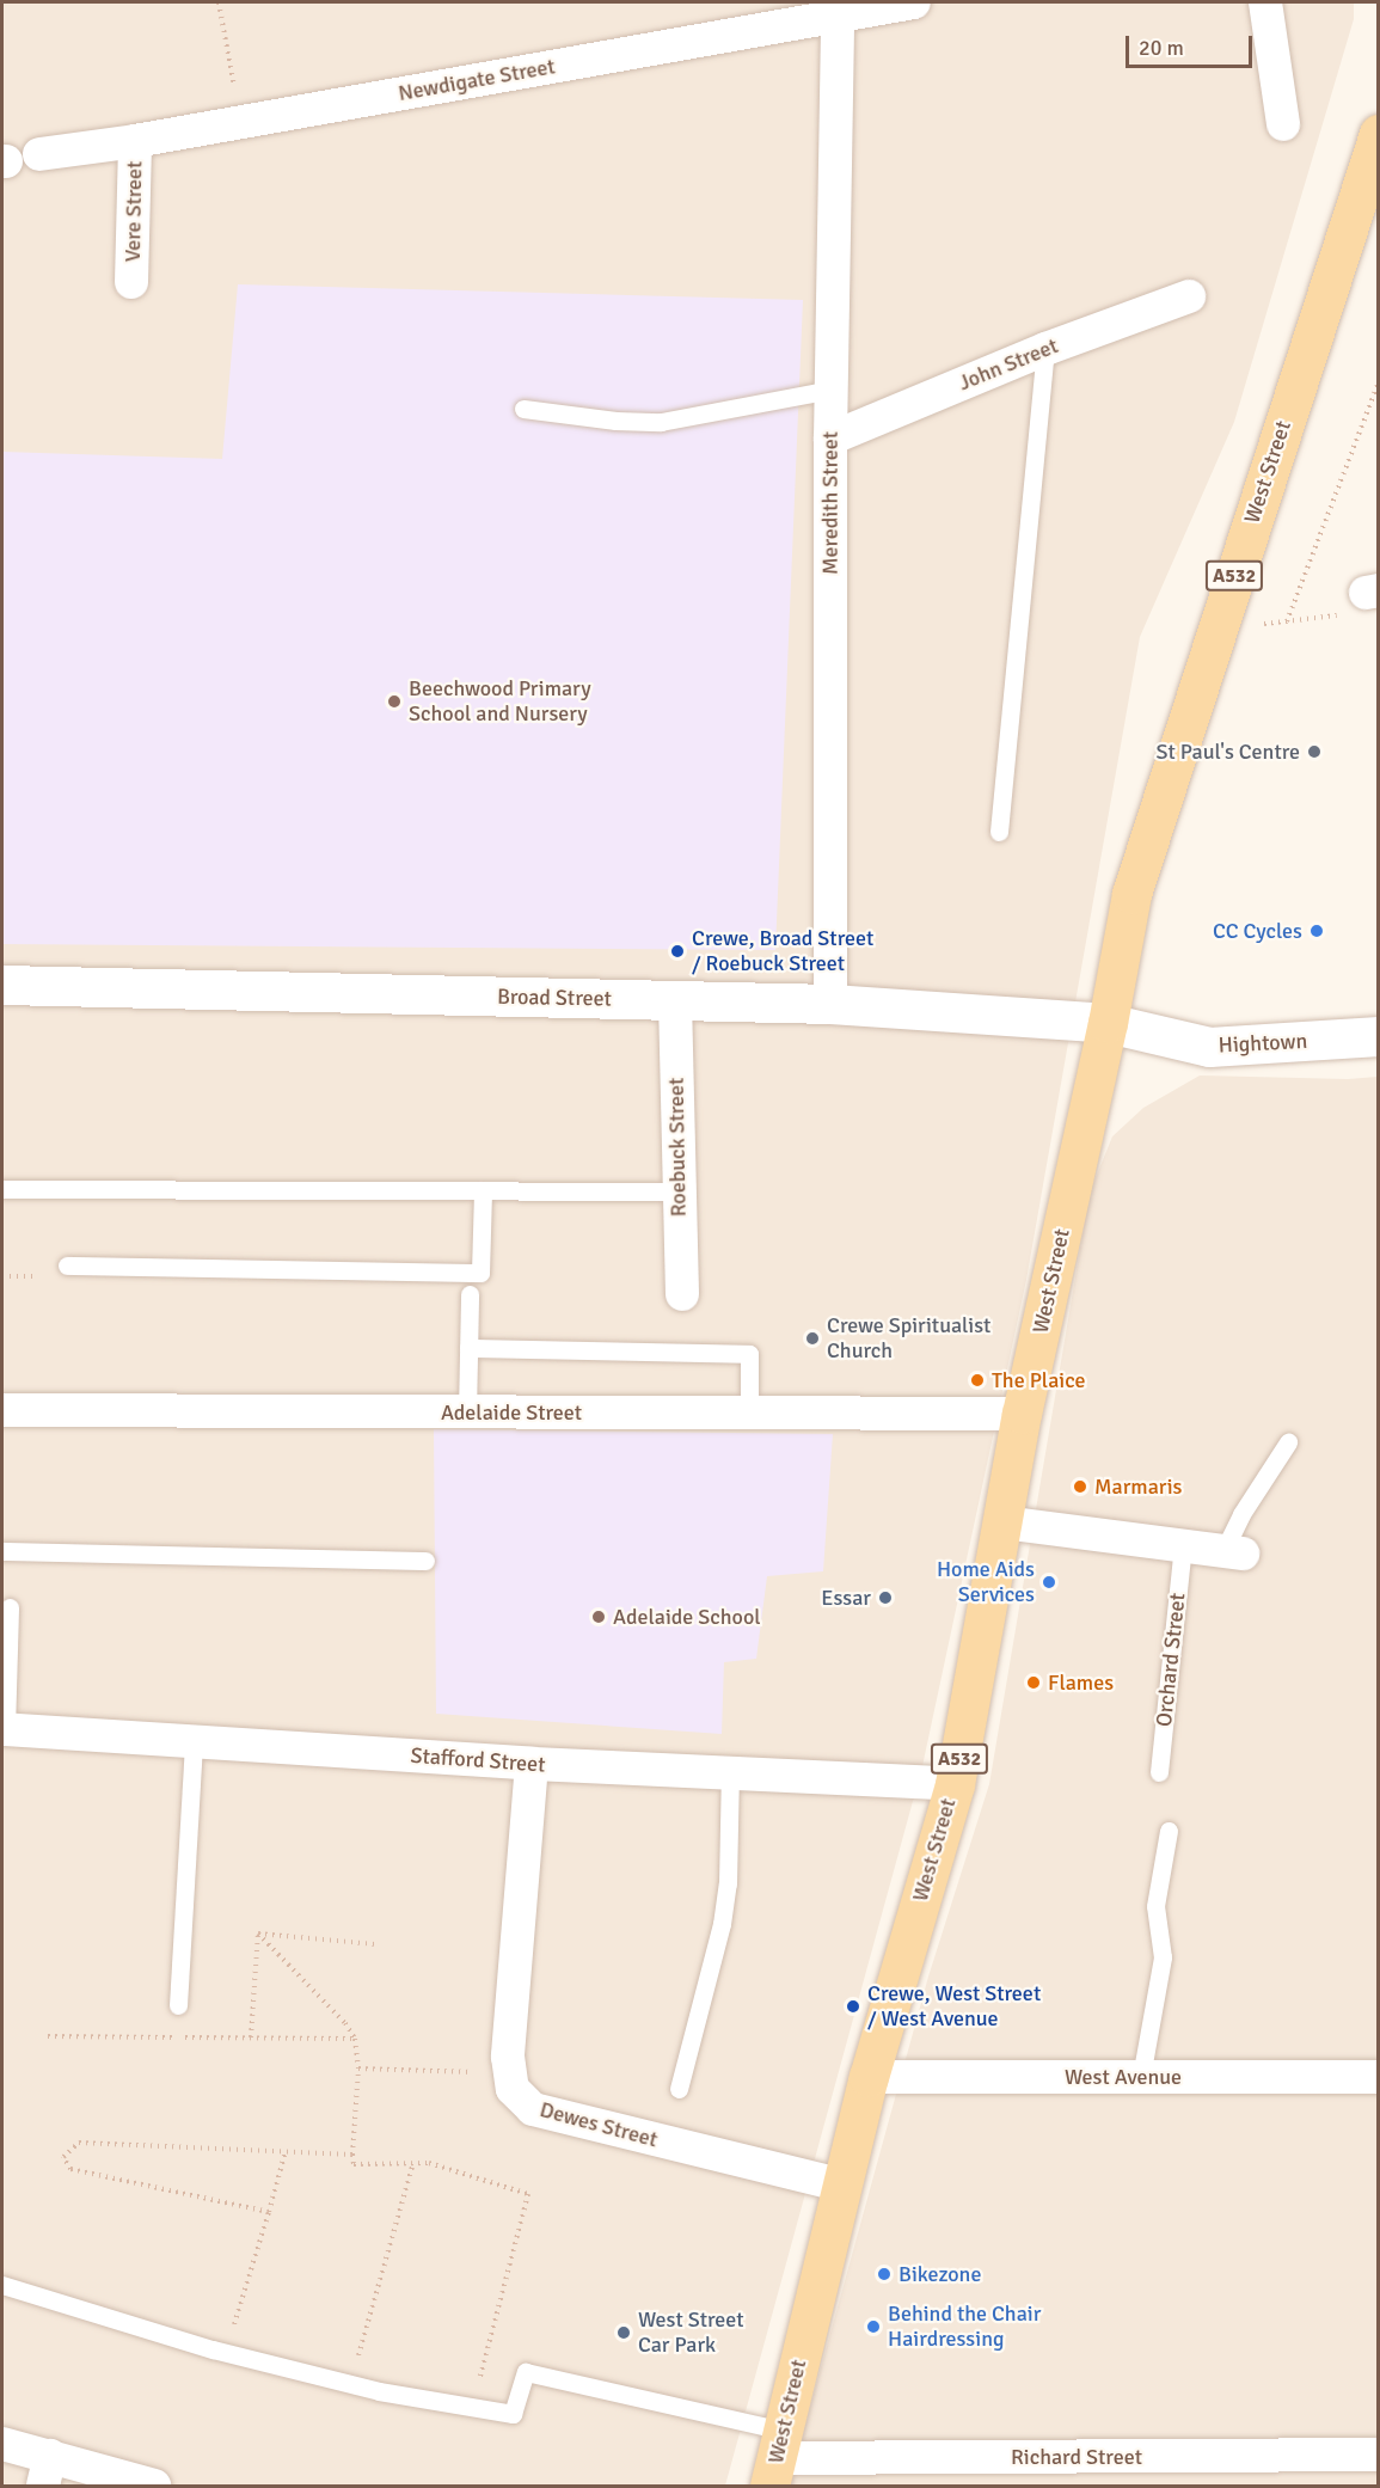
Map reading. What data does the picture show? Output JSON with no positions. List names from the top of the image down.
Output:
{
  "streets": {
    "main road": ["West Street", "A532"],
    "street": [
      "Newdigate Street",
      "Vere Street",
      "John Street",
      "Meredith Street",
      "Broad Street",
      "Hightown",
      "Roebuck Street",
      "Adelaide Street",
      "Stafford Street",
      "West Avenue",
      "Dewes Street",
      "Richard Street"
    ],
    "lane": ["Orchard Street"]
  },
  "crossings": [
    ["Newdigate Street", "Vere Street"],
    ["Newdigate Street", "Meredith Street"],
    ["John Street", "Meredith Street"],
    ["West Street", "Broad Street"],
    ["West Street", "Hightown"],
    ["West Street", "Adelaide Street"],
    ["West Street", "Stafford Street"],
    ["West Street", "West Avenue"],
    ["West Street", "Dewes Street"],
    ["West Street", "Richard Street"],
    ["Meredith Street", "Broad Street"],
    ["Broad Street", "Hightown"],
    ["Broad Street", "Roebuck Street"],
    ["Stafford Street", "Dewes Street"]
  ],
  "places": [
    "Beechwood Primary School and Nursery",
    "St Paul's Centre",
    "CC Cycles",
    "Crewe, Broad Street / Roebuck Street",
    "Crewe Spiritualist Church",
    "The Plaice",
    "Marmaris",
    "Home Aids Services",
    "Essar",
    "Adelaide School",
    "Flames",
    "Crewe, West Street / West Avenue",
    "Bikezone",
    "Behind the Chair Hairdressing",
    "West Street Car Park"
  ],
  "scale_bar": "20 m"
}
